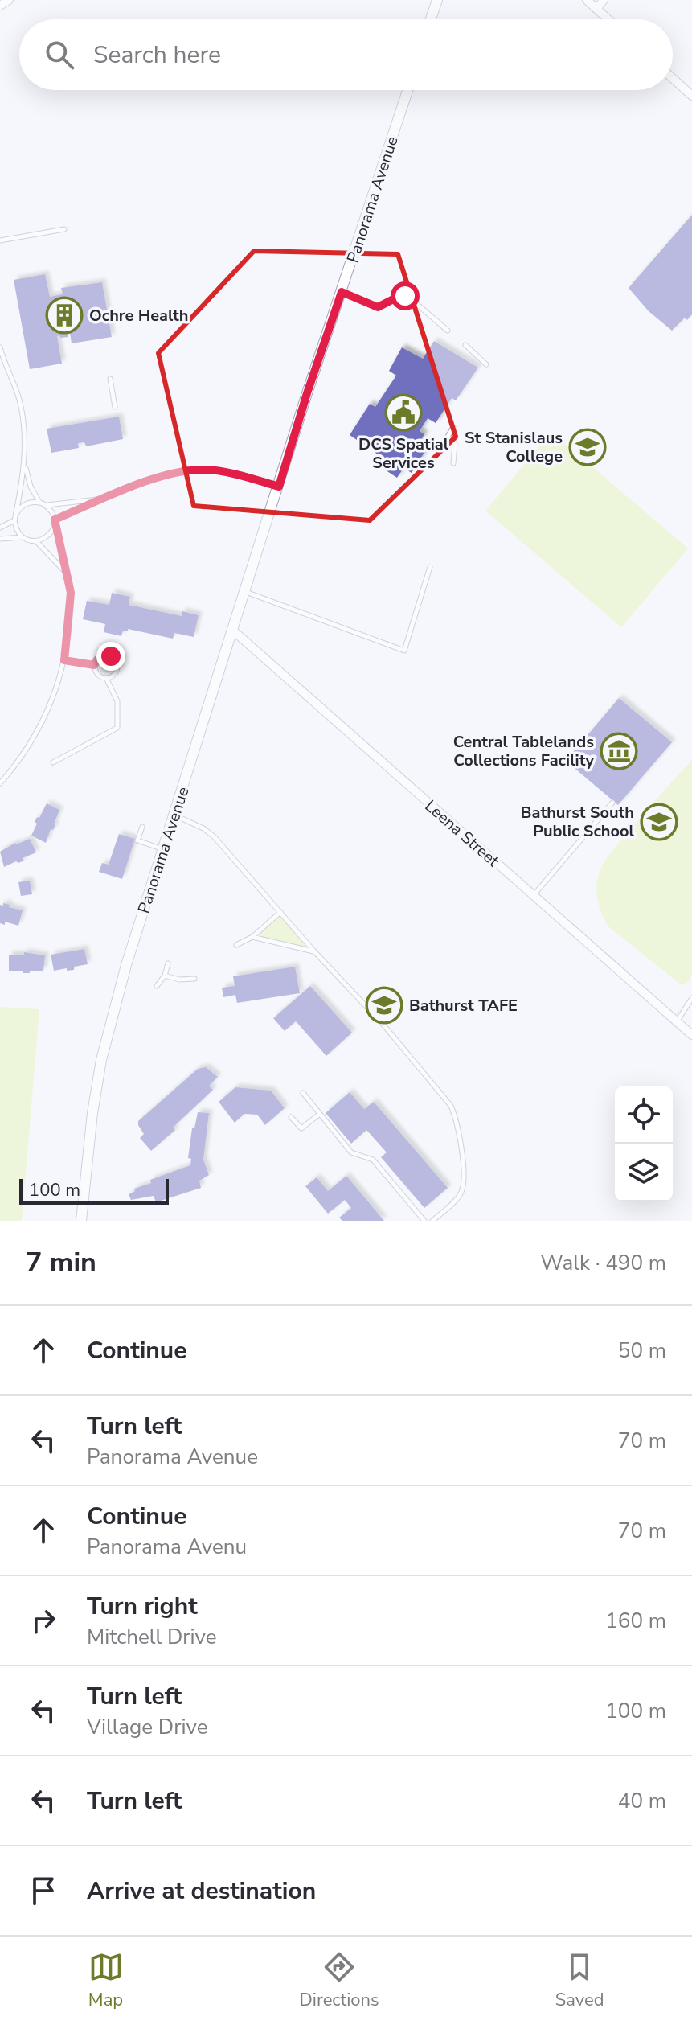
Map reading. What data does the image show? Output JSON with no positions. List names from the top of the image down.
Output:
{
  "streets": {
    "street": ["Panorama Avenue", "Leena Street"]
  },
  "crossings": [
    ["Panorama Avenue", "Leena Street"]
  ],
  "places": {
    "building": ["Ochre Health"],
    "public building": ["DCS Spatial Services"],
    "school or university": ["St Stanislaus College", "Bathurst South Public School", "Bathurst TAFE"],
    "museum": ["Central Tablelands Collections Facility"]
  },
  "scale_bar": "100 m",
  "page": {
    "search": "Search here",
    "scale": "100 m",
    "heading": ["7 min", "Walk · 490 m"],
    "list": [
      ["Continue", "50 m"],
      ["Turn left", "Panorama Avenue", "70 m"],
      ["Continue", "Panorama Avenu", "70 m"],
      ["Turn right", "Mitchell Drive", "160 m"],
      ["Turn left", "Village Drive", "100 m"],
      ["Turn left", "40 m"],
      "Arrive at destination"
    ],
    "nav": ["Map", "Directions", "Saved"]
  }
}
